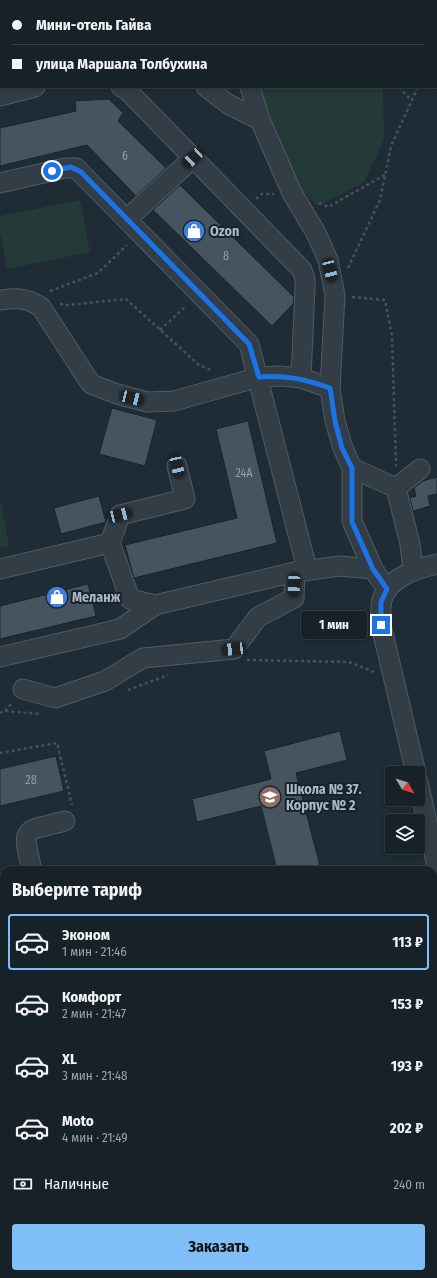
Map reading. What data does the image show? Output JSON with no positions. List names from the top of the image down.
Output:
{
  "places": {
    "shop": ["Ozon", "Меланж"],
    "school or university": ["Школа № 37. Корпус № 2"]
  },
  "house_numbers": [
    "6",
    "8",
    "24А",
    "28"
  ],
  "north": "bottom right",
  "page": {
    "banner": ["Мини-отель Гайва", "улица Маршала Толбухина"],
    "bubble": "1 мин",
    "heading": "Выберите тариф",
    "list": [
      {
        "name": "Эконом",
        "note": "1 мин · 21:46",
        "value": "113 ₽"
      },
      {
        "name": "Комфорт",
        "note": "2 мин · 21:47",
        "value": "153 ₽"
      },
      {
        "name": "XL",
        "note": "3 мин · 21:48",
        "value": "193 ₽"
      },
      {
        "name": "Moto",
        "note": "4 мин · 21:49",
        "value": "202 ₽"
      }
    ],
    "pay": ["Наличные", "240 m"],
    "buttons": "Заказать"
  }
}
